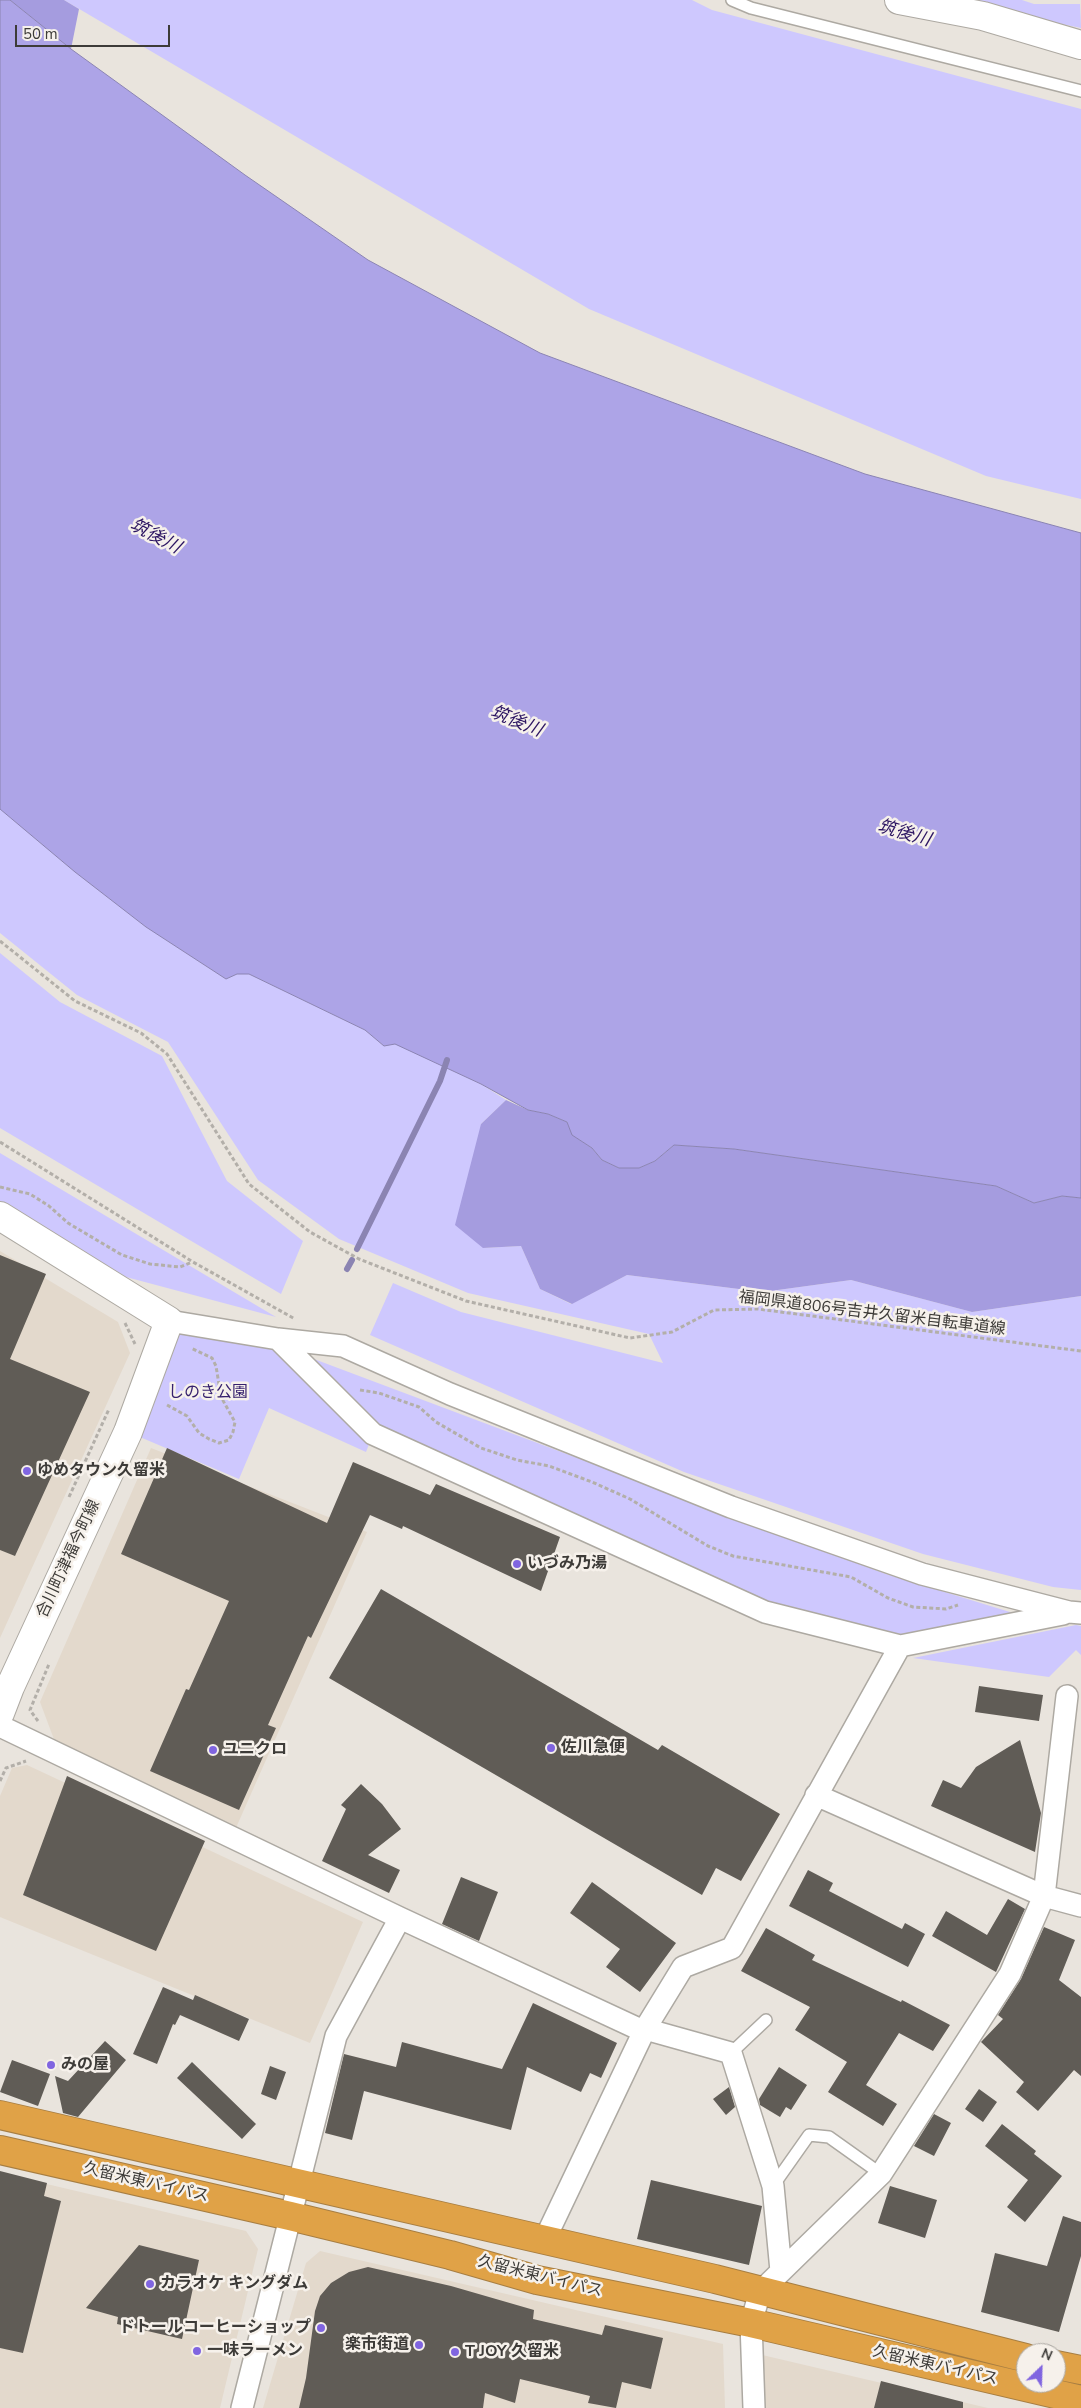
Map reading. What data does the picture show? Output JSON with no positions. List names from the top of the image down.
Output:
{
  "streets": {
    "highway": ["久留米東バイパス"],
    "street": ["合川町津福今町線"],
    "path": ["福岡県道806号吉井久留米自転車道線"]
  },
  "water": ["筑後川"],
  "parks": ["しのき公園"],
  "places": [
    "ゆめタウン久留米",
    "いづみ乃湯",
    "佐川急便",
    "ユニクロ",
    "みの屋",
    "カラオケ キングダム",
    "ドトールコーヒーショップ",
    "楽市街道",
    "一味ラーメン",
    "T JOY 久留米"
  ],
  "scale_bar": "50 m",
  "north": "top right"
}
